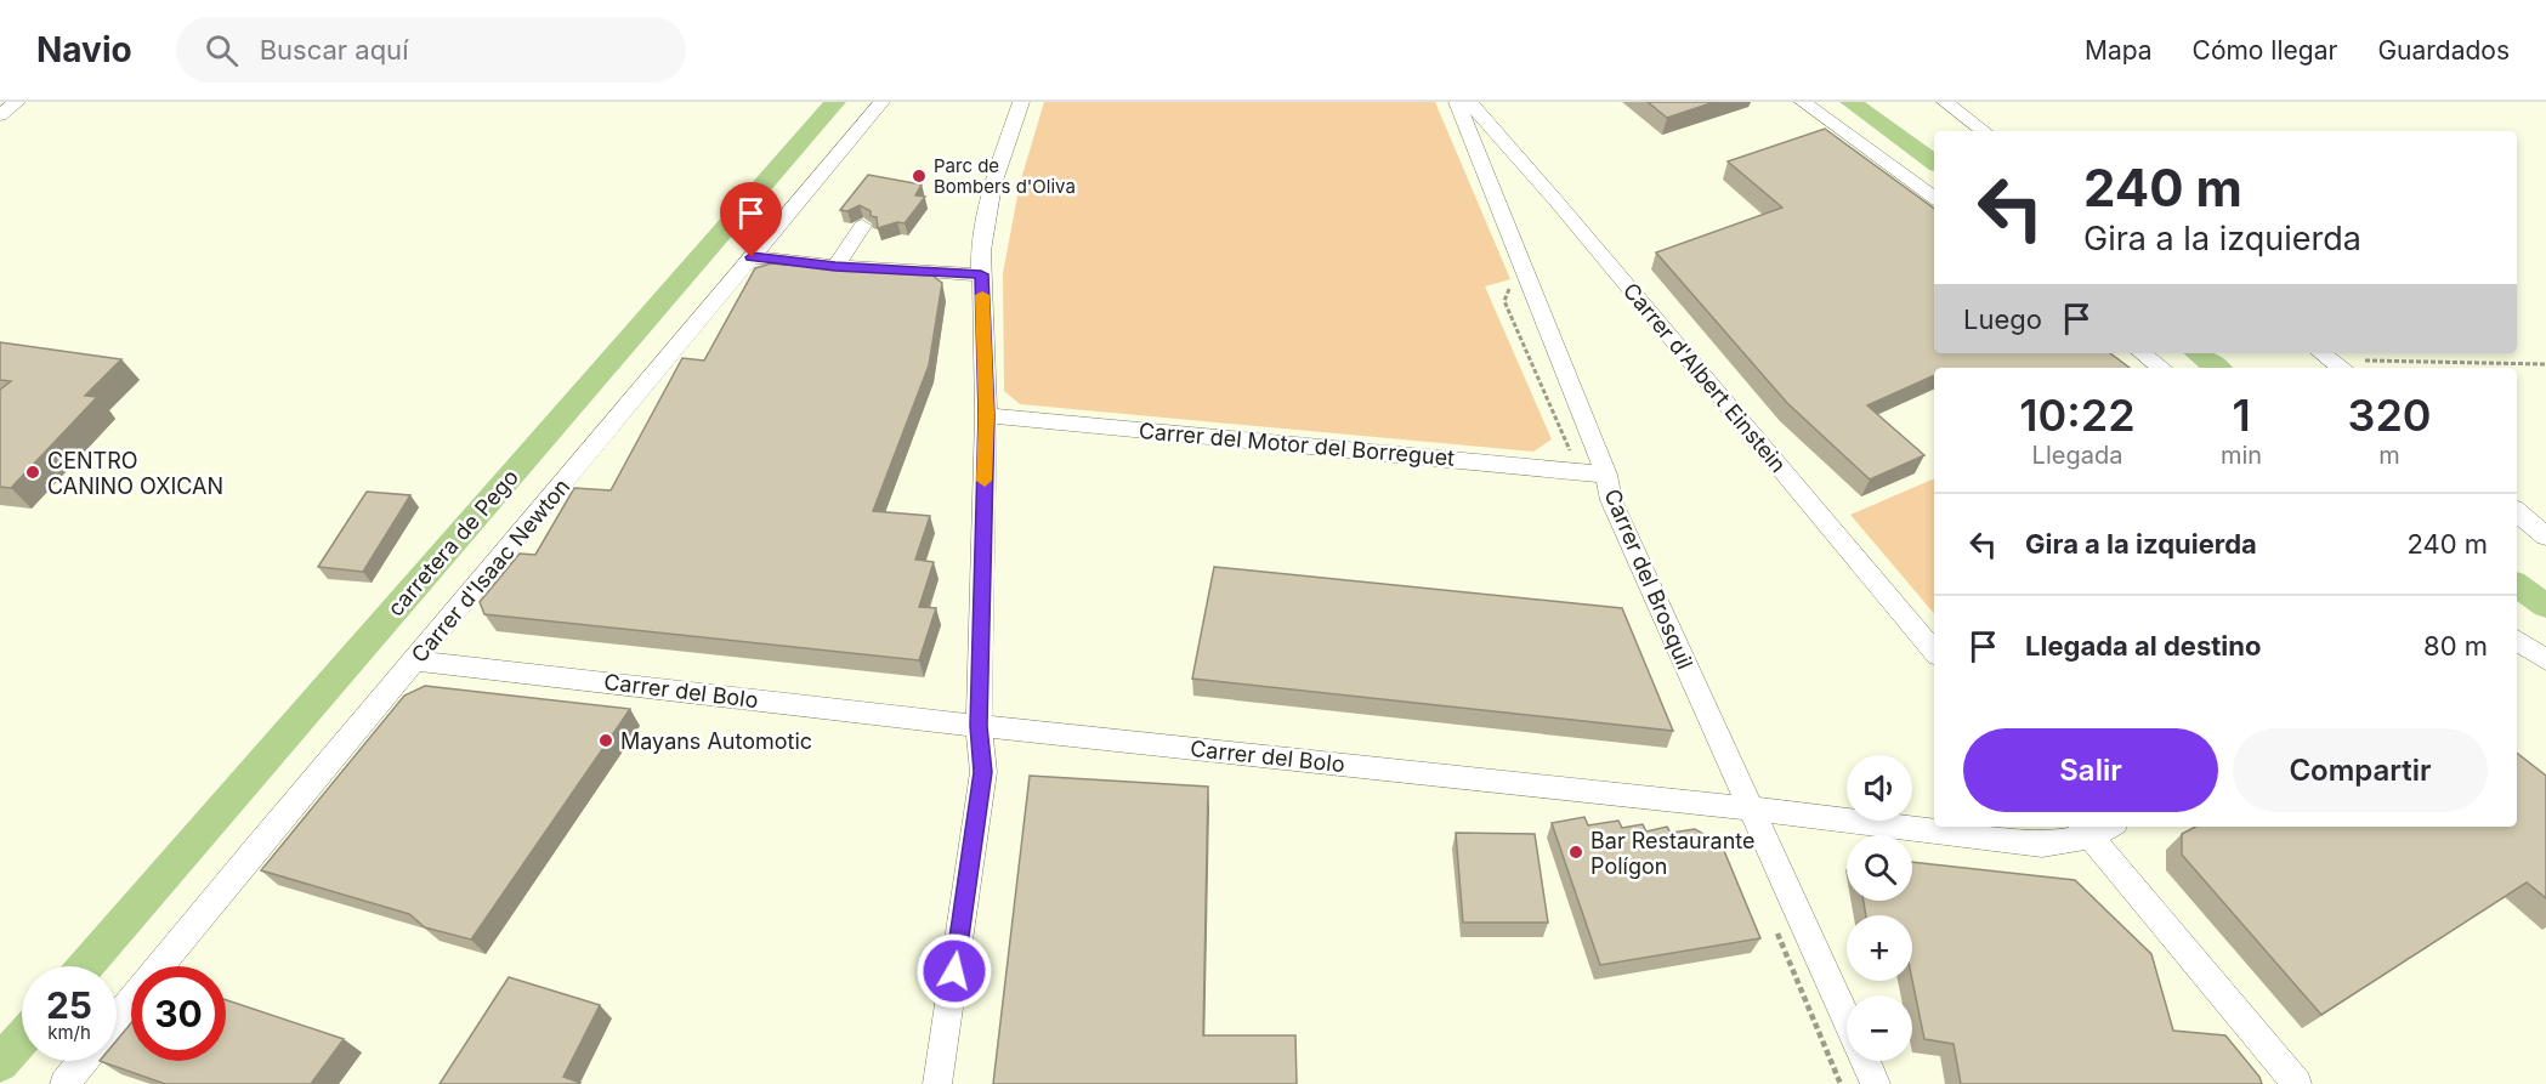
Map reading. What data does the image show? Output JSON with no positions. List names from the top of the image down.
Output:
{
  "streets": {
    "main road": ["carretera de Pego"],
    "street": [
      "Carrer d'Albert Einstein",
      "Carrer del Motor del Borreguet",
      "Carrer d'Isaac Newton",
      "Carrer del Brosquil",
      "Carrer del Bolo"
    ]
  },
  "crossings": [
    ["Carrer del Motor del Borreguet", "Carrer del Brosquil"],
    ["Carrer d'Isaac Newton", "Carrer del Bolo"],
    ["Carrer del Brosquil", "Carrer del Bolo"]
  ],
  "places": [
    "Parc de Bombers d'Oliva",
    "CENTRO CANINO OXICAN",
    "Mayans Automotic",
    "Bar Restaurante Polígon"
  ],
  "page": {
    "header": "Navio",
    "search": "Buscar aquí",
    "nav": ["Mapa", "Cómo llegar", "Guardados"],
    "turn": ["240 m", "Gira a la izquierda"],
    "then": "Luego",
    "eta": [
      "10:22",
      "Llegada",
      "1",
      "min",
      "320",
      "m"
    ],
    "list": [
      {
        "name": "Gira a la izquierda",
        "value": "240 m"
      },
      {
        "name": "Llegada al destino",
        "value": "80 m"
      }
    ],
    "buttons": ["Salir", "Compartir"],
    "map_buttons": ["+", "−"],
    "speed": "25 km/h",
    "limit": "30"
  }
}
